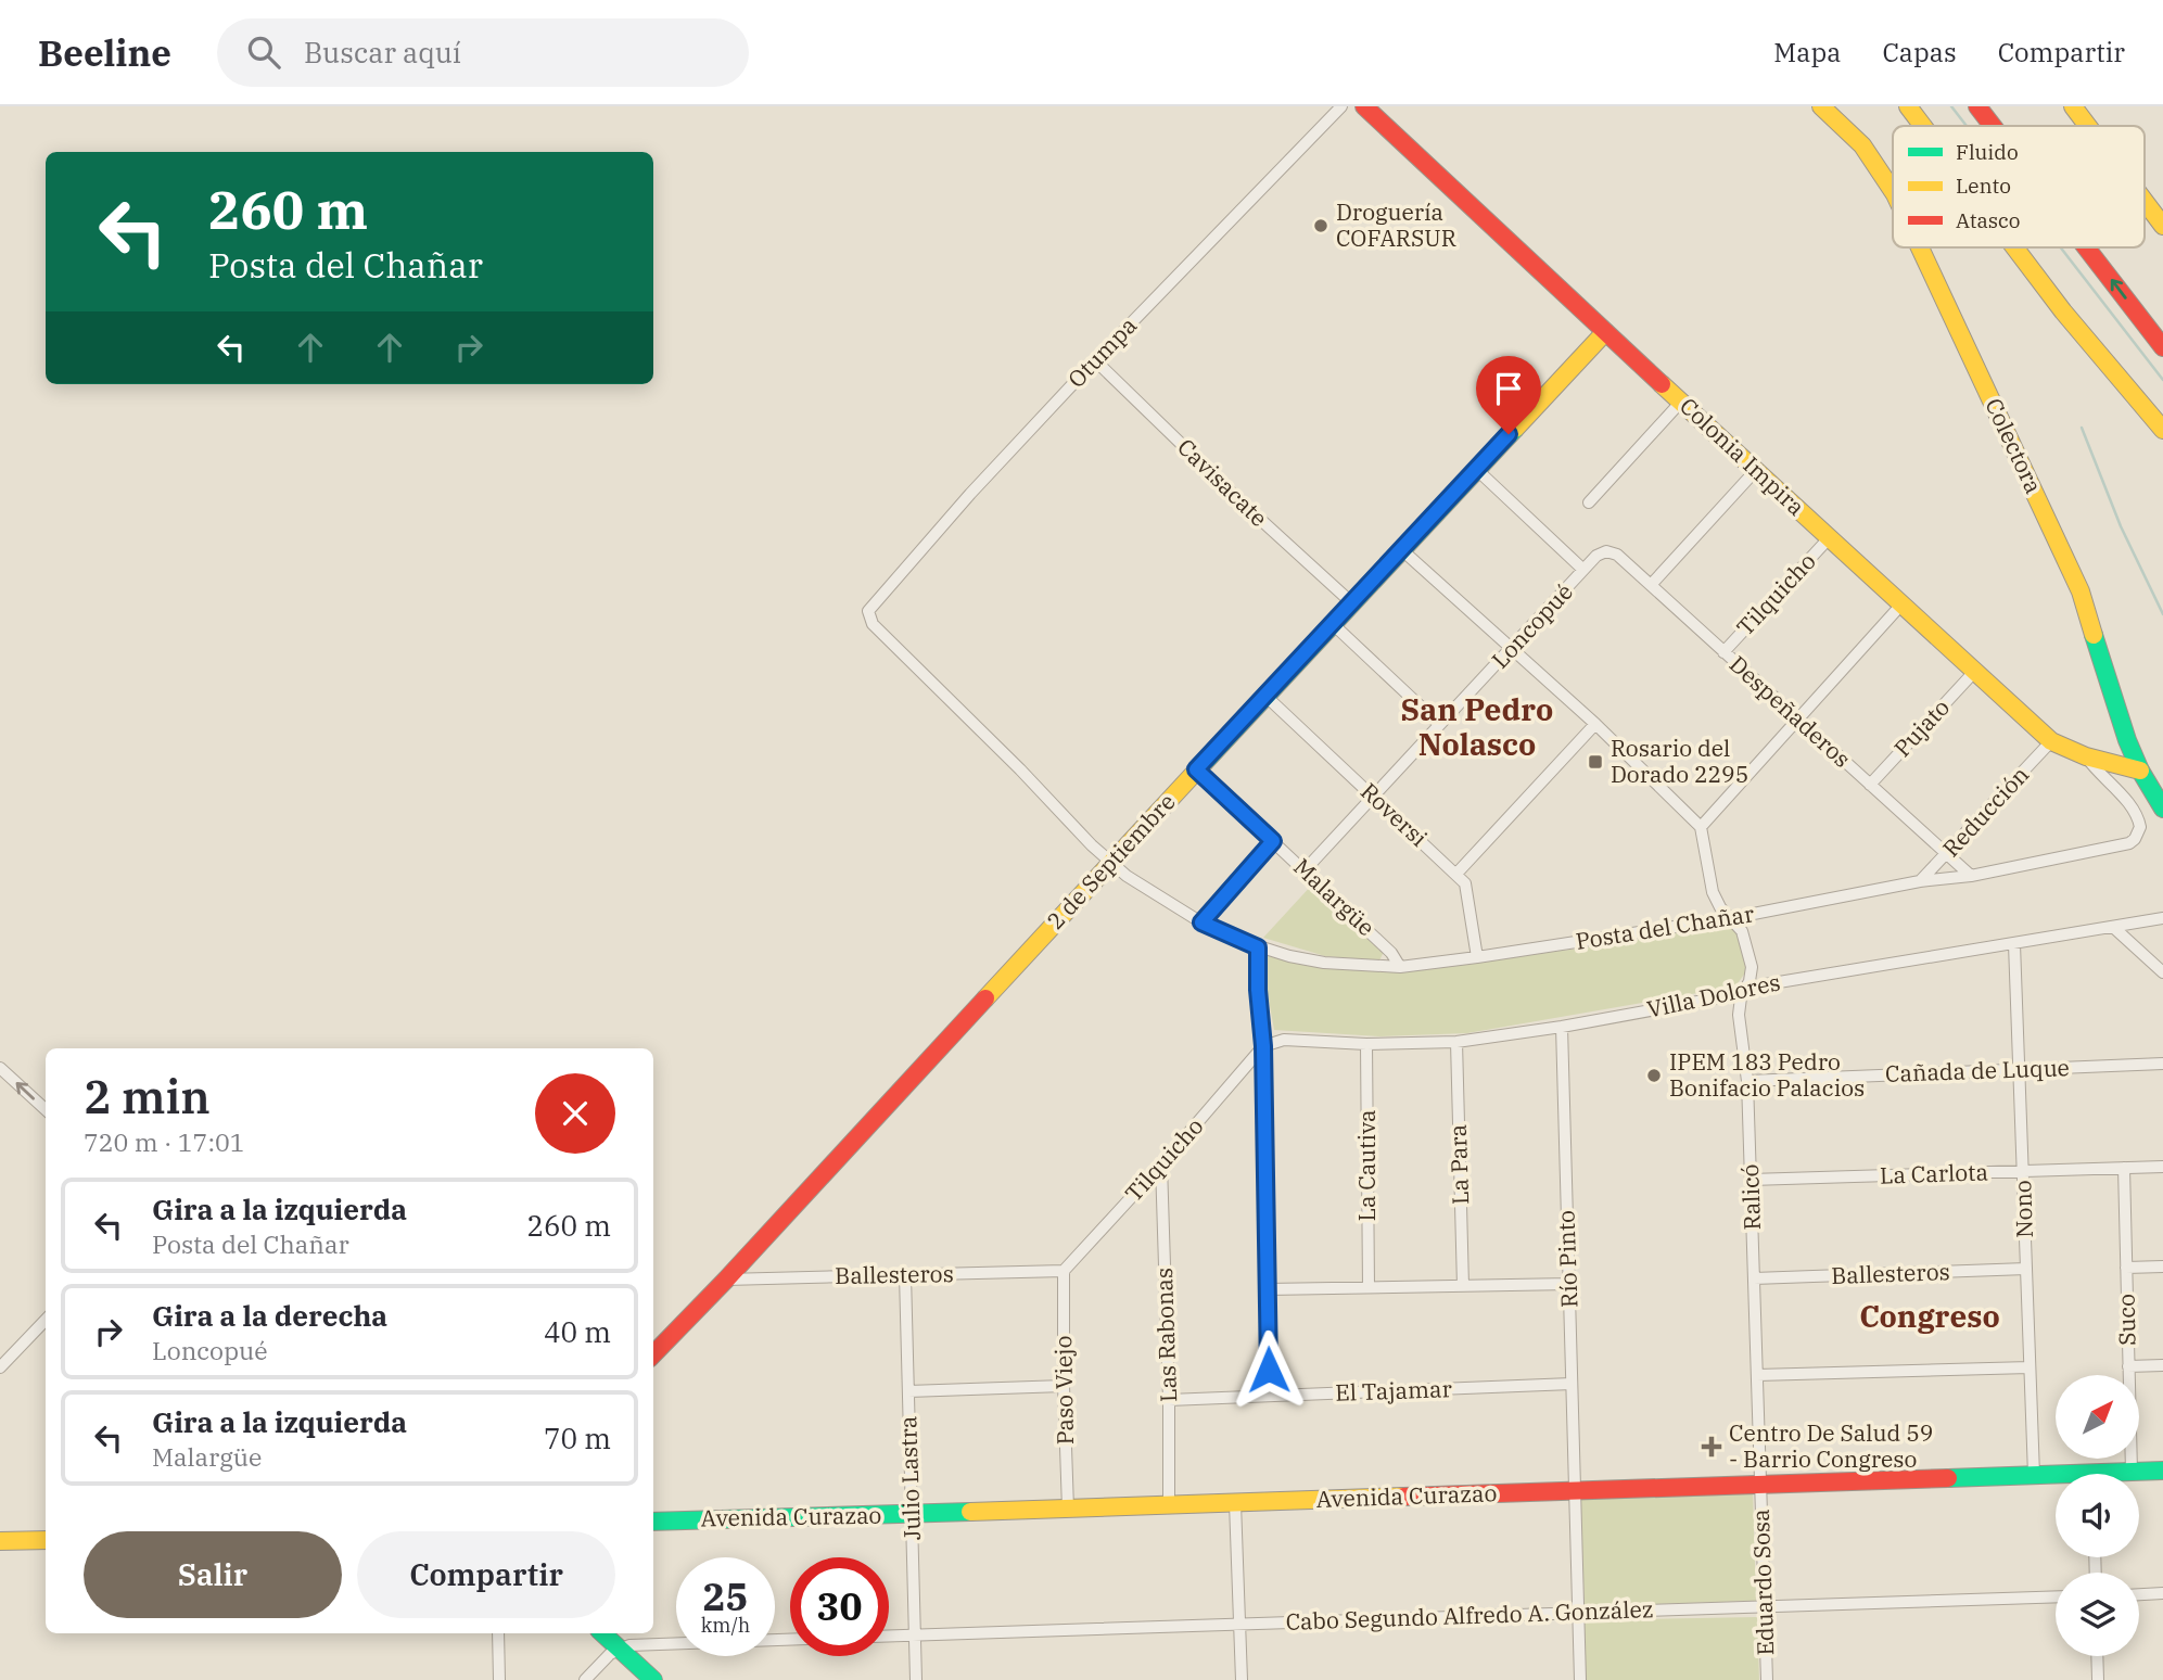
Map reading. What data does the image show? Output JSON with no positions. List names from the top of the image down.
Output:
{
  "streets": {
    "main road": [
      "Colectora",
      "Colonia Impira",
      "2 de Septiembre",
      "Avenida Curazao"
    ],
    "street": [
      "Otumpa",
      "Cavisacate",
      "Tilquicho",
      "Loncopué",
      "Despeñaderos",
      "Pujato",
      "Reducción",
      "Roversi",
      "Malargüe",
      "Posta del Chañar",
      "Villa Dolores",
      "Cañada de Luque",
      "La Para",
      "La Cautiva",
      "La Carlota",
      "Ralicó",
      "Nono",
      "Río Pinto",
      "Ballesteros",
      "Suco",
      "Las Rabonas",
      "Paso Viejo",
      "El Tajamar",
      "Julio Lastra",
      "Eduardo Sosa",
      "Cabo Segundo Alfredo A. González"
    ]
  },
  "crossings": [
    ["Otumpa", "Cavisacate"],
    ["Otumpa", "Posta del Chañar"],
    ["Colectora", "Colonia Impira"],
    ["Colonia Impira", "Tilquicho"],
    ["Colonia Impira", "Pujato"],
    ["Colonia Impira", "Reducción"],
    ["Colonia Impira", "2 de Septiembre"],
    ["Colonia Impira", "Posta del Chañar"],
    ["Cavisacate", "2 de Septiembre"],
    ["Tilquicho", "Despeñaderos"],
    ["Tilquicho", "Villa Dolores"],
    ["Tilquicho", "Ballesteros"],
    ["Tilquicho", "Las Rabonas"],
    ["Tilquicho", "Paso Viejo"],
    ["Loncopué", "Despeñaderos"],
    ["Loncopué", "Roversi"],
    ["Loncopué", "Malargüe"],
    ["Despeñaderos", "Pujato"],
    ["Despeñaderos", "Reducción"],
    ["Despeñaderos", "Posta del Chañar"],
    ["Reducción", "Posta del Chañar"],
    ["Roversi", "2 de Septiembre"],
    ["Roversi", "Posta del Chañar"],
    ["2 de Septiembre", "Malargüe"],
    ["2 de Septiembre", "Posta del Chañar"],
    ["2 de Septiembre", "Ballesteros"],
    ["Malargüe", "Posta del Chañar"],
    ["Posta del Chañar", "Ralicó"],
    ["Villa Dolores", "La Para"],
    ["Villa Dolores", "La Cautiva"],
    ["Villa Dolores", "Ralicó"],
    ["Villa Dolores", "Nono"],
    ["Villa Dolores", "Río Pinto"],
    ["Cañada de Luque", "Ralicó"],
    ["Cañada de Luque", "Nono"],
    ["La Carlota", "Ralicó"],
    ["La Carlota", "Nono"],
    ["La Carlota", "Suco"],
    ["Ralicó", "Ballesteros"],
    ["Ralicó", "Avenida Curazao"],
    ["Ralicó", "Eduardo Sosa"],
    ["Nono", "Ballesteros"],
    ["Nono", "Avenida Curazao"],
    ["Río Pinto", "El Tajamar"],
    ["Río Pinto", "Avenida Curazao"],
    ["Río Pinto", "Cabo Segundo Alfredo A. González"],
    ["Ballesteros", "Paso Viejo"],
    ["Ballesteros", "Julio Lastra"],
    ["Suco", "Avenida Curazao"],
    ["Las Rabonas", "El Tajamar"],
    ["Las Rabonas", "Avenida Curazao"],
    ["Paso Viejo", "Avenida Curazao"],
    ["Julio Lastra", "Avenida Curazao"],
    ["Julio Lastra", "Cabo Segundo Alfredo A. González"],
    ["Avenida Curazao", "Eduardo Sosa"],
    ["Eduardo Sosa", "Cabo Segundo Alfredo A. González"]
  ],
  "districts": ["San Pedro Nolasco", "Congreso"],
  "places": {
    "other": ["Droguería COFARSUR", "IPEM 183 Pedro Bonifacio Palacios"],
    "transit": ["Rosario del Dorado 2295"],
    "health": ["Centro De Salud 59 - Barrio Congreso"]
  },
  "legend": ["Fluido", "Lento", "Atasco"],
  "north": "top right",
  "page": {
    "header": "Beeline",
    "search": "Buscar aquí",
    "nav": ["Mapa", "Capas", "Compartir"],
    "turn": ["260 m", "Posta del Chañar"],
    "heading": ["2 min", "720 m · 17:01"],
    "list": [
      {
        "name": "Gira a la izquierda",
        "note": "Posta del Chañar",
        "value": "260 m"
      },
      {
        "name": "Gira a la derecha",
        "note": "Loncopué",
        "value": "40 m"
      },
      {
        "name": "Gira a la izquierda",
        "note": "Malargüe",
        "value": "70 m"
      }
    ],
    "buttons": ["Salir", "Compartir"],
    "speed": "25 km/h",
    "limit": "30"
  }
}
